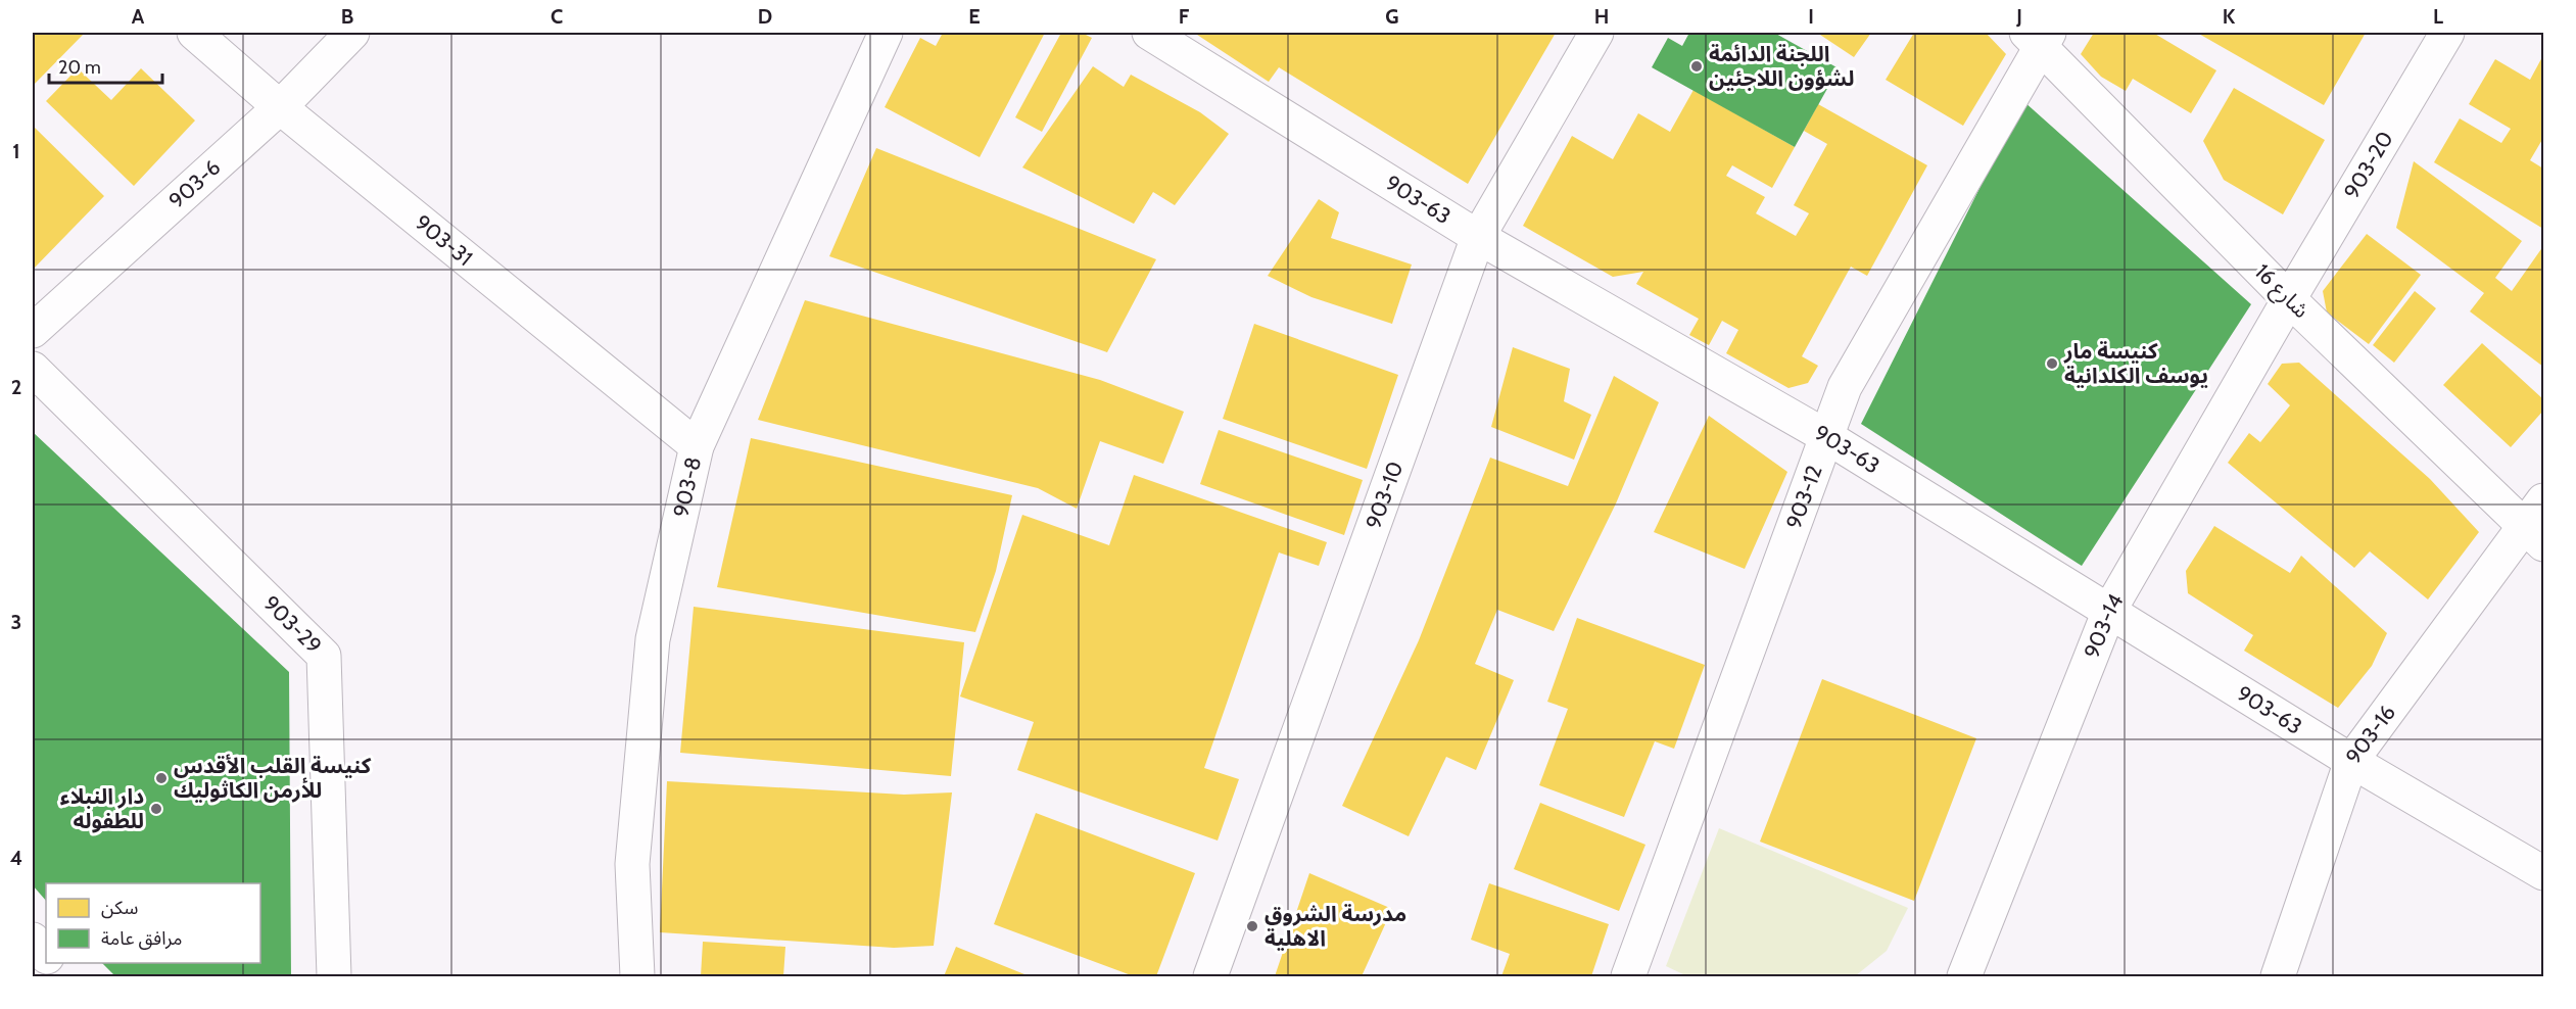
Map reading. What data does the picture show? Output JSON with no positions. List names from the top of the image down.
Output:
{
  "streets": {
    "street": [
      "903-20",
      "903-6",
      "903-63",
      "903-31",
      "شارع 16",
      "903-8",
      "903-10",
      "903-12",
      "903-29",
      "903-14",
      "903-16"
    ]
  },
  "crossings": [
    ["903-20", "شارع 16"],
    ["903-20", "903-14"],
    ["903-6", "903-31"],
    ["903-63", "903-10"],
    ["903-63", "903-12"],
    ["903-63", "903-14"],
    ["903-63", "903-16"],
    ["903-31", "903-8"],
    ["شارع 16", "903-12"],
    ["شارع 16", "903-14"],
    ["شارع 16", "903-16"]
  ],
  "places": [
    "اللجنة الدائمة لشؤون اللاجئين",
    "كنيسة مار يوسف الكلدانية",
    "كنيسة القلب الأقدس للأرمن الكاثوليك",
    "دار النبلاء للطفوله",
    "مدرسة الشروق الاهلية"
  ],
  "legend": ["سكن", "مرافق عامة"],
  "scale_bar": "20 m",
  "grid": {
    "columns": [
      "A",
      "B",
      "C",
      "D",
      "E",
      "F",
      "G",
      "H",
      "I",
      "J",
      "K",
      "L"
    ],
    "rows": [
      "1",
      "2",
      "3",
      "4"
    ]
  }
}
